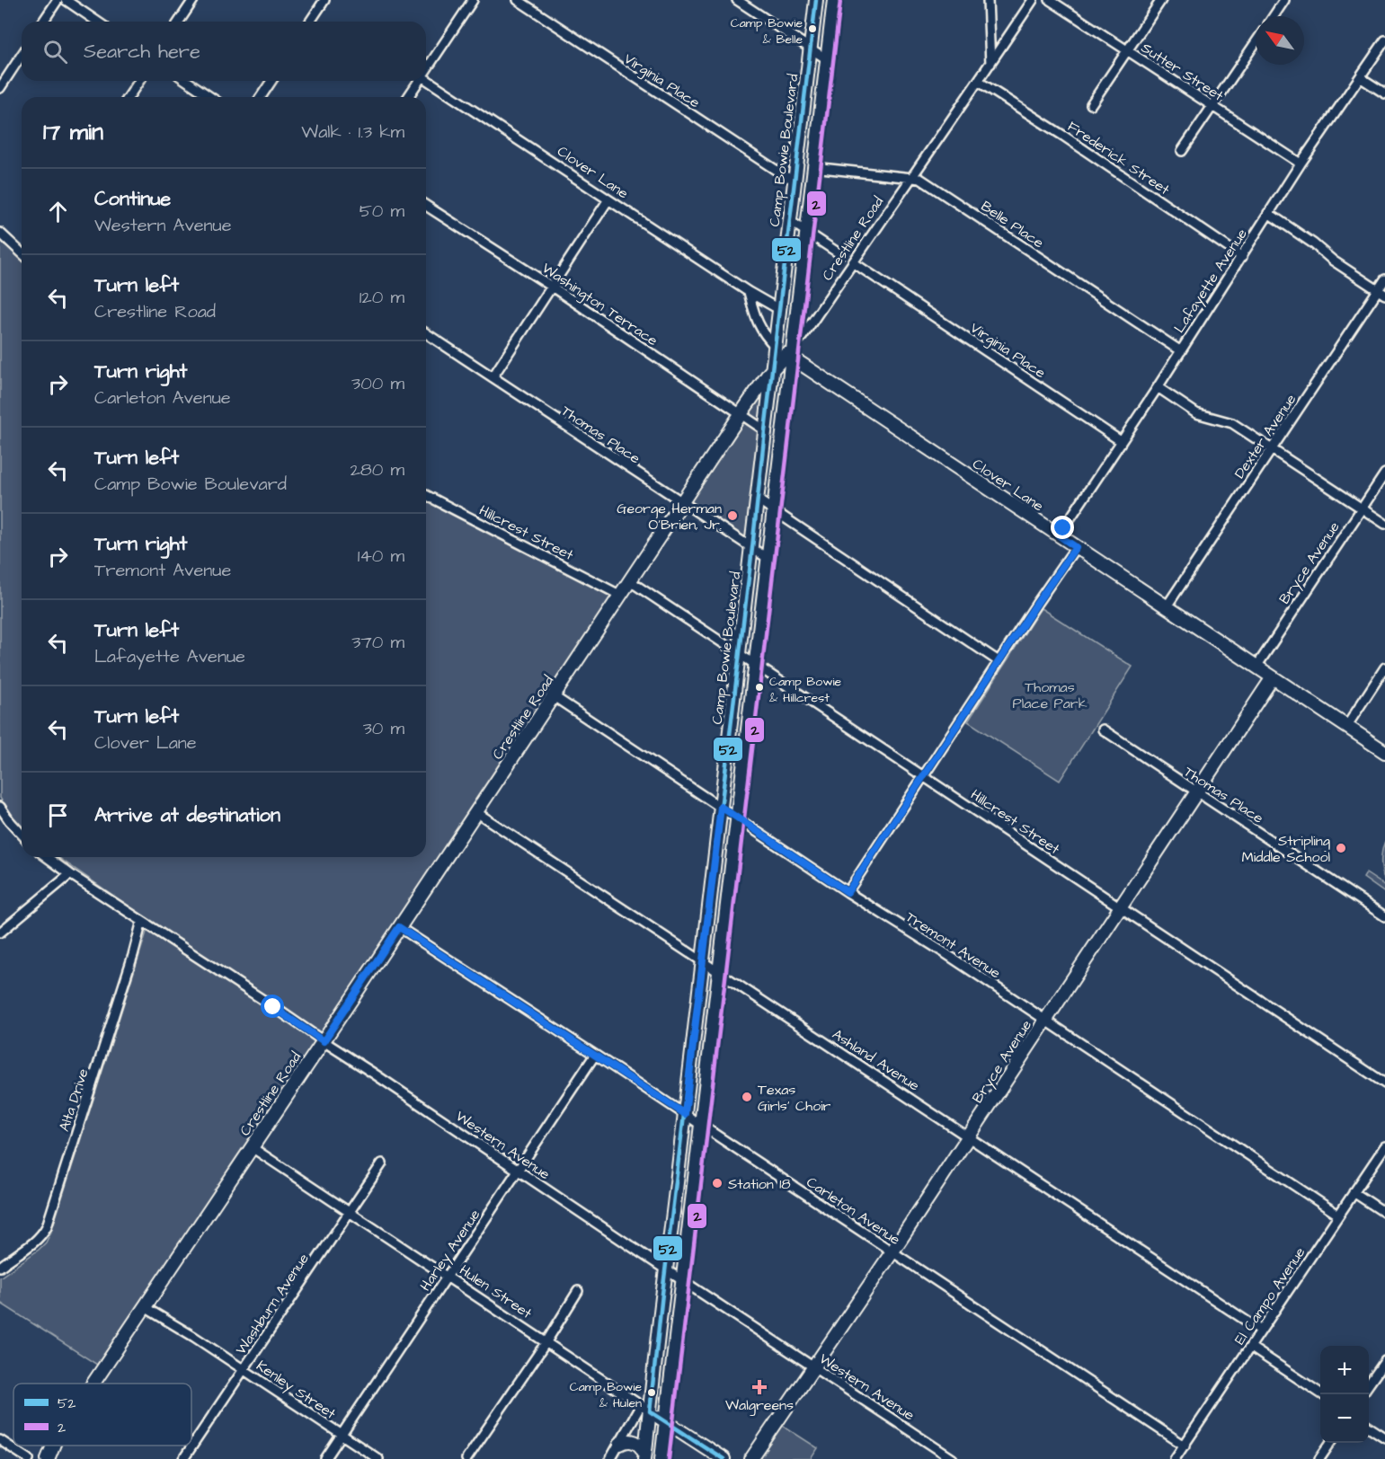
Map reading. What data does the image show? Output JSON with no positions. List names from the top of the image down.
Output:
{
  "streets": {
    "main road": [
      "Camp Bowie Boulevard",
      "Clover Lane",
      "Crestline Road",
      "Bryce Avenue",
      "Hulen Street"
    ],
    "street": [
      "Sutter Street",
      "Virginia Place",
      "Frederick Street",
      "Belle Place",
      "Lafayette Avenue",
      "Washington Terrace",
      "Thomas Place",
      "Dexter Avenue",
      "Hillcrest Street",
      "Tremont Avenue",
      "Ashland Avenue",
      "Alta Drive",
      "Western Avenue",
      "Carleton Avenue",
      "Harley Avenue",
      "El Campo Avenue",
      "Washburn Avenue",
      "Kenley Street"
    ]
  },
  "crossings": [
    ["Sutter Street", "Lafayette Avenue"],
    ["Virginia Place", "Camp Bowie Boulevard"],
    ["Virginia Place", "Crestline Road"],
    ["Virginia Place", "Lafayette Avenue"],
    ["Camp Bowie Boulevard", "Clover Lane"],
    ["Camp Bowie Boulevard", "Belle Place"],
    ["Camp Bowie Boulevard", "Crestline Road"],
    ["Camp Bowie Boulevard", "Washington Terrace"],
    ["Camp Bowie Boulevard", "Thomas Place"],
    ["Camp Bowie Boulevard", "Hillcrest Street"],
    ["Camp Bowie Boulevard", "Tremont Avenue"],
    ["Camp Bowie Boulevard", "Ashland Avenue"],
    ["Camp Bowie Boulevard", "Western Avenue"],
    ["Camp Bowie Boulevard", "Carleton Avenue"],
    ["Camp Bowie Boulevard", "Hulen Street"],
    ["Frederick Street", "Crestline Road"],
    ["Frederick Street", "Lafayette Avenue"],
    ["Clover Lane", "Crestline Road"],
    ["Clover Lane", "Lafayette Avenue"],
    ["Clover Lane", "Dexter Avenue"],
    ["Clover Lane", "Bryce Avenue"],
    ["Belle Place", "Crestline Road"],
    ["Belle Place", "Lafayette Avenue"],
    ["Crestline Road", "Washington Terrace"],
    ["Crestline Road", "Thomas Place"],
    ["Crestline Road", "Hillcrest Street"],
    ["Crestline Road", "Tremont Avenue"],
    ["Crestline Road", "Ashland Avenue"],
    ["Crestline Road", "Western Avenue"],
    ["Crestline Road", "Carleton Avenue"],
    ["Crestline Road", "Hulen Street"],
    ["Crestline Road", "Kenley Street"],
    ["Thomas Place", "Bryce Avenue"],
    ["Hillcrest Street", "Bryce Avenue"],
    ["Bryce Avenue", "Tremont Avenue"],
    ["Bryce Avenue", "Ashland Avenue"],
    ["Bryce Avenue", "Western Avenue"],
    ["Bryce Avenue", "Carleton Avenue"],
    ["Tremont Avenue", "El Campo Avenue"],
    ["Ashland Avenue", "El Campo Avenue"],
    ["Alta Drive", "Western Avenue"],
    ["Western Avenue", "Harley Avenue"],
    ["Carleton Avenue", "Harley Avenue"],
    ["Carleton Avenue", "El Campo Avenue"],
    ["Harley Avenue", "Hulen Street"],
    ["Harley Avenue", "Kenley Street"],
    ["Hulen Street", "Washburn Avenue"],
    ["Washburn Avenue", "Kenley Street"]
  ],
  "parks": ["Thomas Place Park"],
  "places": {
    "other": [
      "Camp Bowie & Belle",
      "George Herman O'Brien, Jr.",
      "Camp Bowie & Hillcrest",
      "Stripling Middle School",
      "Texas Girls' Choir",
      "Station 18",
      "Camp Bowie & Hulen"
    ],
    "health": ["Walgreens"]
  },
  "lines": ["transit line 52", "transit line 2"],
  "legend": ["52", "2"],
  "north": "top left",
  "page": {
    "search": "Search here",
    "heading": ["17 min", "Walk · 1.3 km"],
    "list": [
      ["Continue", "Western Avenue", "50 m"],
      ["Turn left", "Crestline Road", "120 m"],
      ["Turn right", "Carleton Avenue", "300 m"],
      ["Turn left", "Camp Bowie Boulevard", "280 m"],
      ["Turn right", "Tremont Avenue", "140 m"],
      ["Turn left", "Lafayette Avenue", "370 m"],
      ["Turn left", "Clover Lane", "30 m"],
      "Arrive at destination"
    ],
    "map_buttons": ["+", "−"]
  }
}
